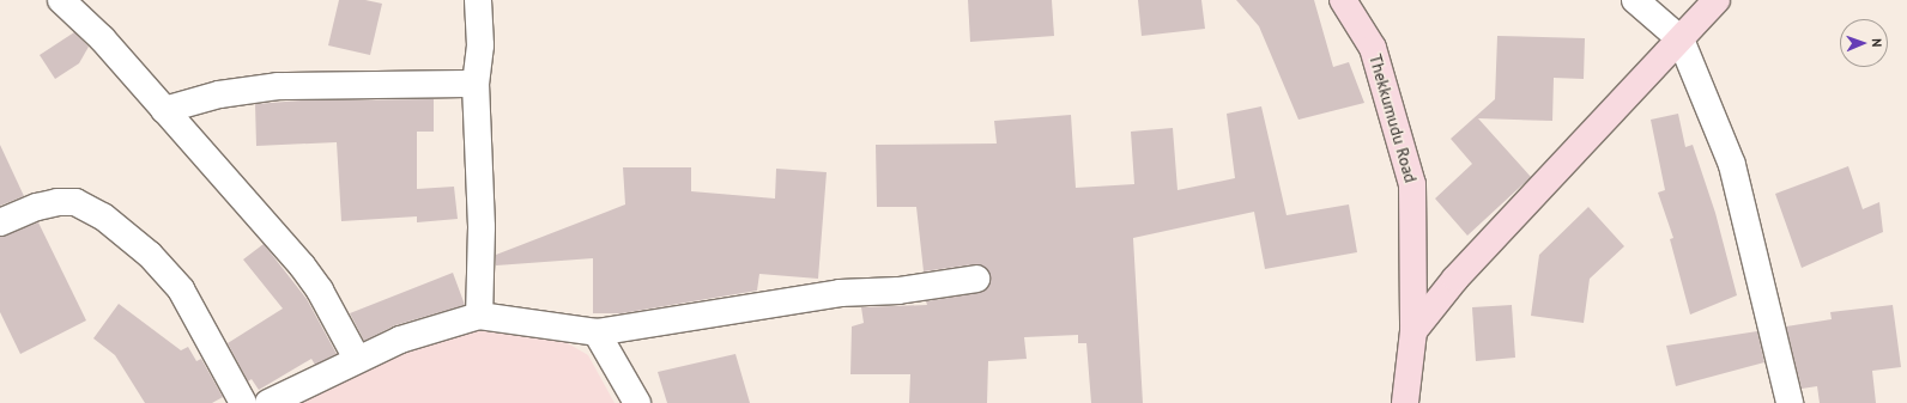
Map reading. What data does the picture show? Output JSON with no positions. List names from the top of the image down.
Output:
{
  "streets": {
    "main road": ["Thekkumudu Road"]
  },
  "north": "right"
}
